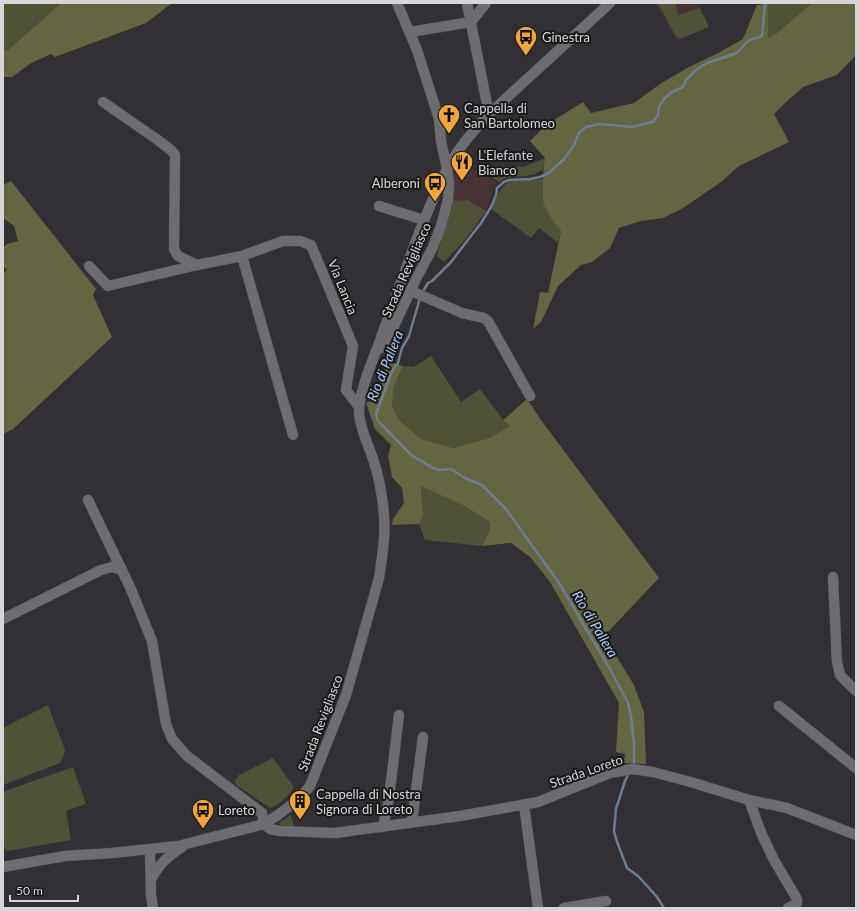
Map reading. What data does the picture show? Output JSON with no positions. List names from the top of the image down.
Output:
{
  "streets": {
    "street": ["Strada Revigliasco", "Via Lancia", "Strada Loreto"]
  },
  "crossings": [
    ["Strada Revigliasco", "Via Lancia"],
    ["Strada Revigliasco", "Strada Loreto"]
  ],
  "water": ["Rio di Pallera"],
  "places": {
    "bus stop": ["Ginestra", "Alberoni", "Loreto"],
    "church": ["Cappella di San Bartolomeo"],
    "restaurant": ["L'Elefante Bianco"],
    "building": ["Cappella di Nostra Signora di Loreto"]
  },
  "scale_bar": "50 m"
}
